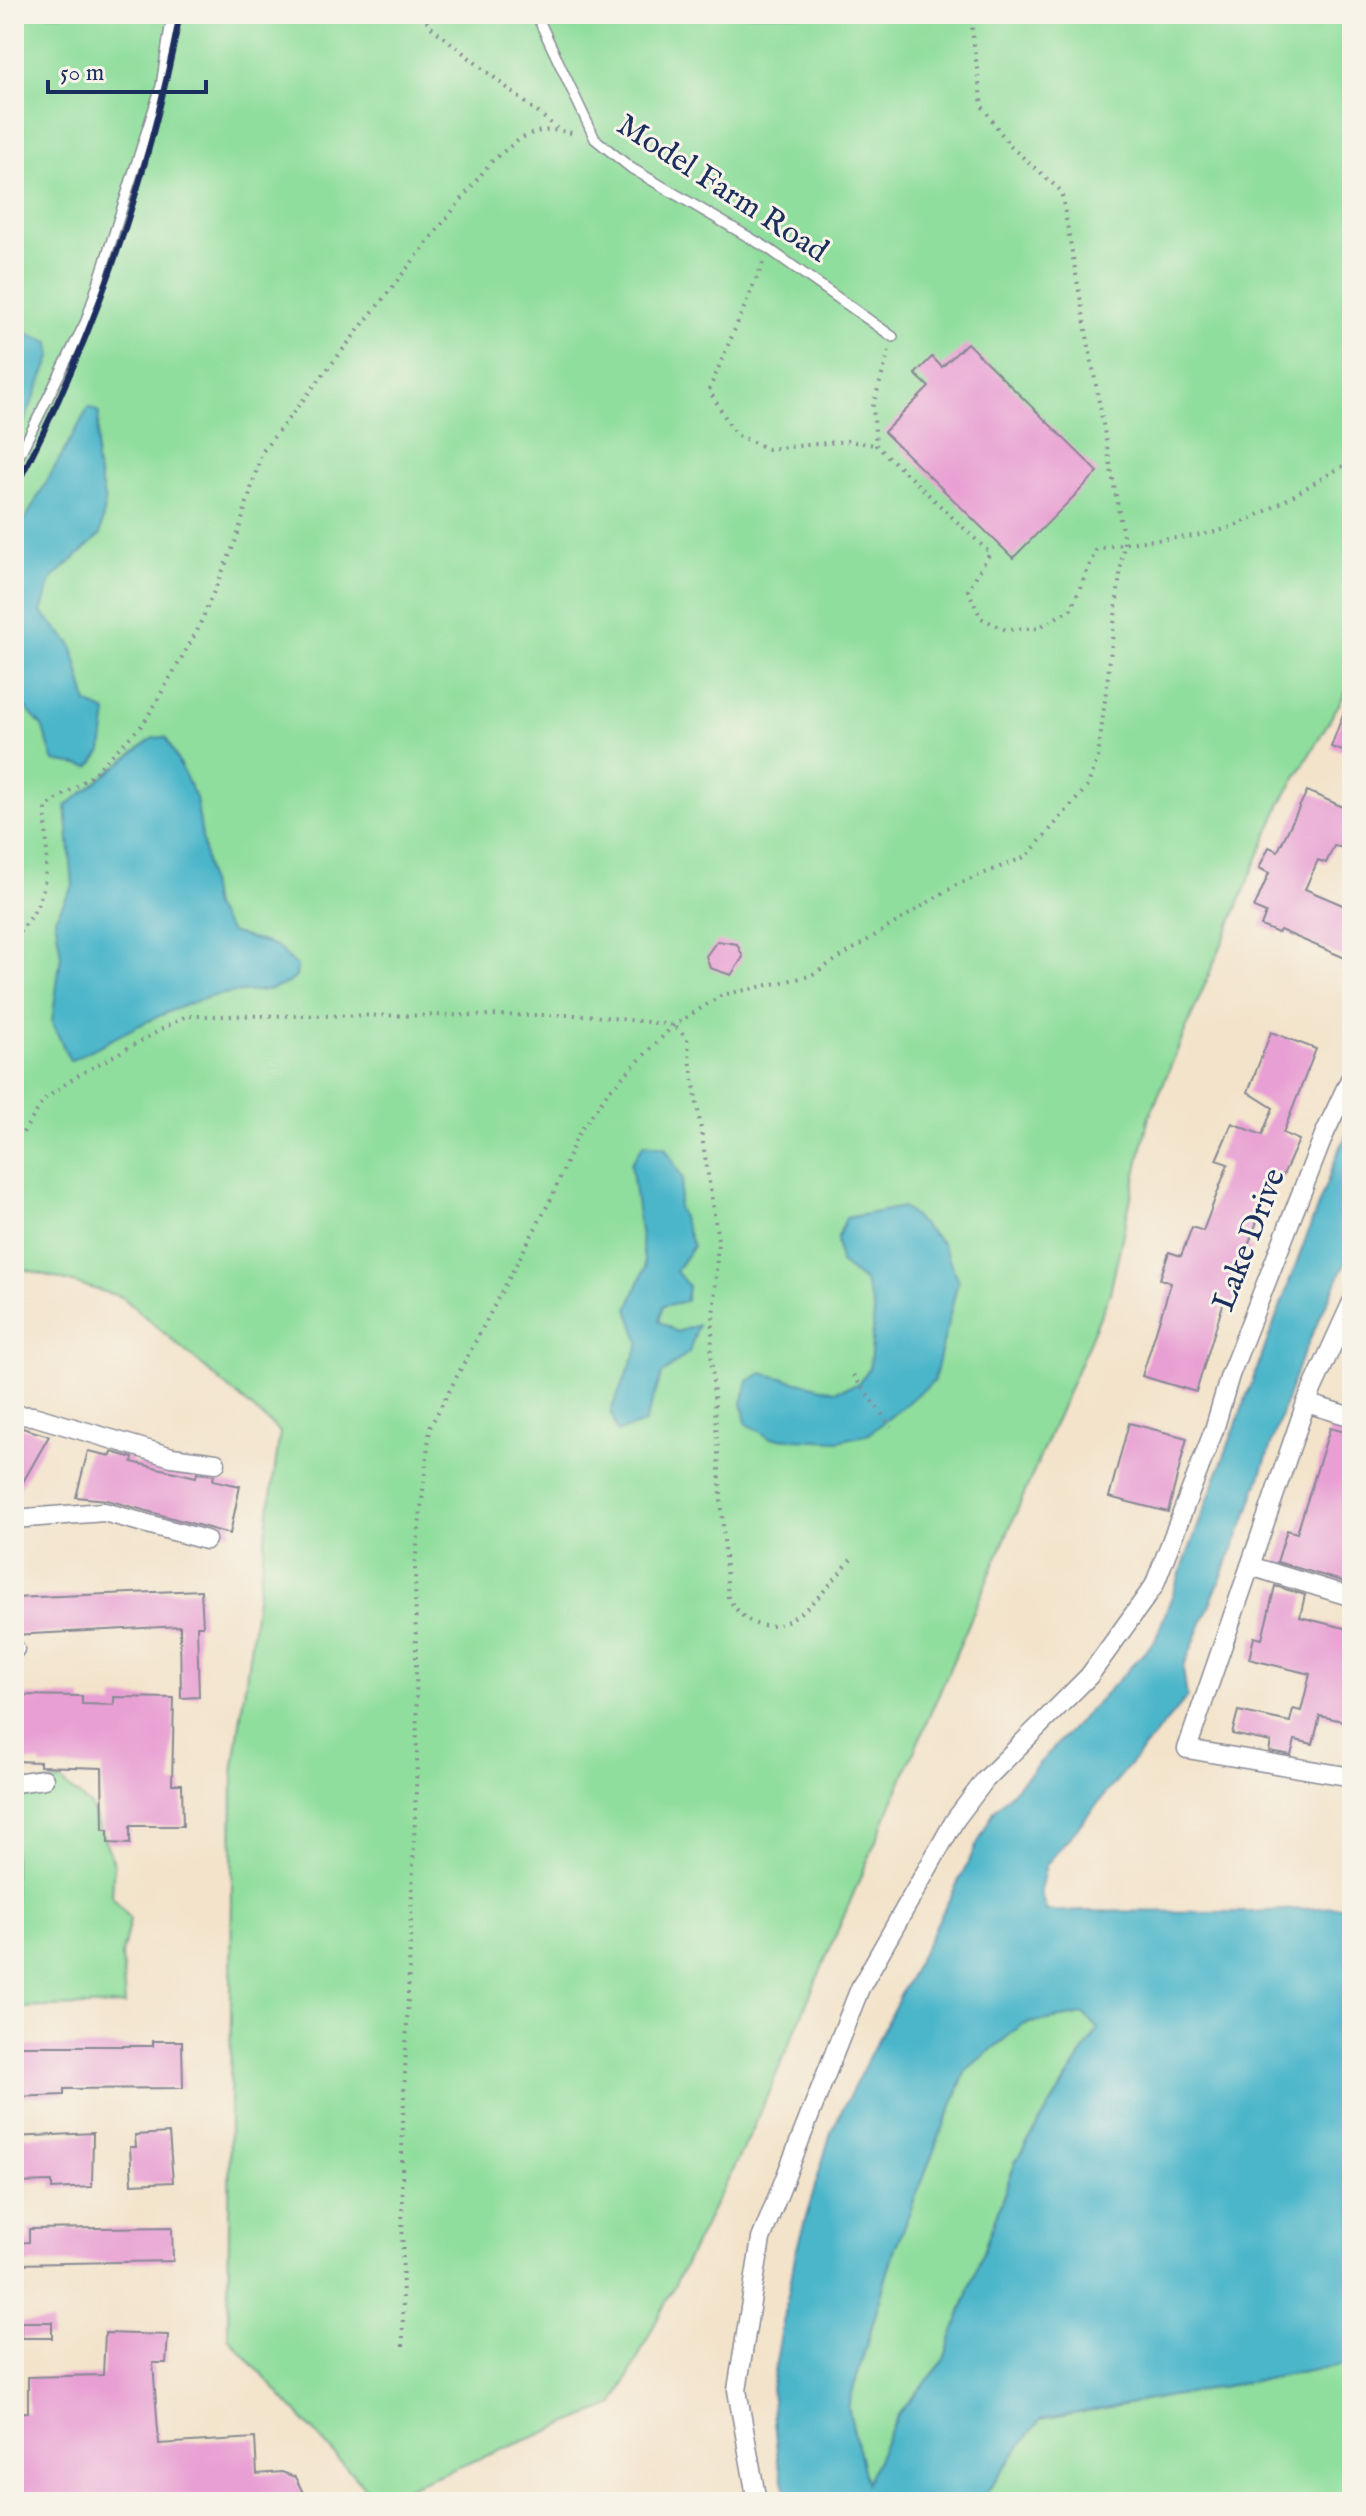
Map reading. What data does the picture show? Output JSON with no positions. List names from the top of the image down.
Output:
{
  "streets": {
    "street": ["Lake Drive"],
    "lane": ["Model Farm Road"]
  },
  "scale_bar": "50 m"
}
